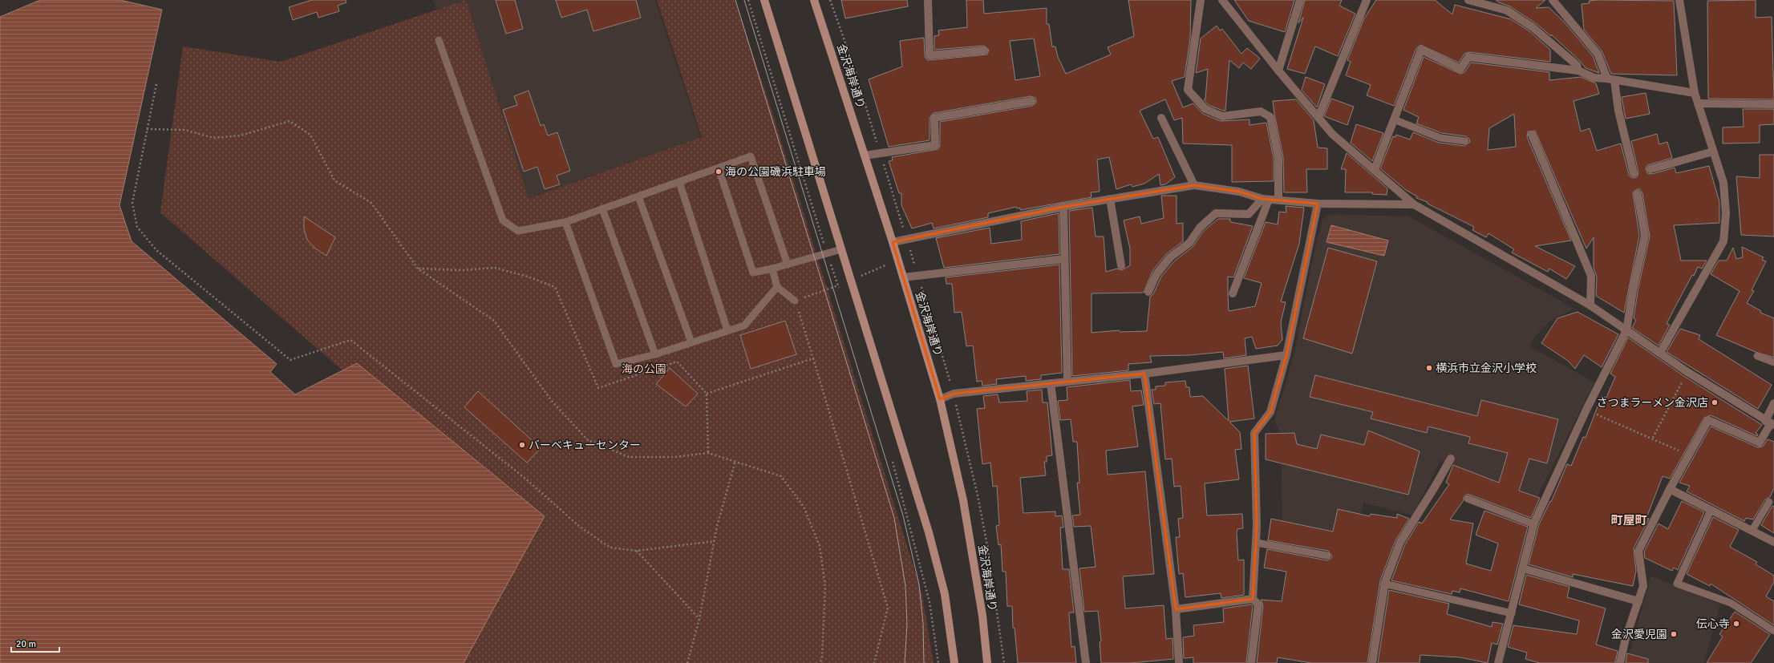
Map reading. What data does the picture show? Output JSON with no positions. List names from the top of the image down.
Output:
{
  "streets": {
    "street": ["金沢海岸通り"]
  },
  "districts": ["町屋町"],
  "parks": ["海の公園"],
  "places": [
    "海の公園磯浜駐車場",
    "横浜市立金沢小学校",
    "さつまラーメン金沢店",
    "バーベキューセンター",
    "伝心寺",
    "金沢愛児園"
  ],
  "scale_bar": "20 m"
}
